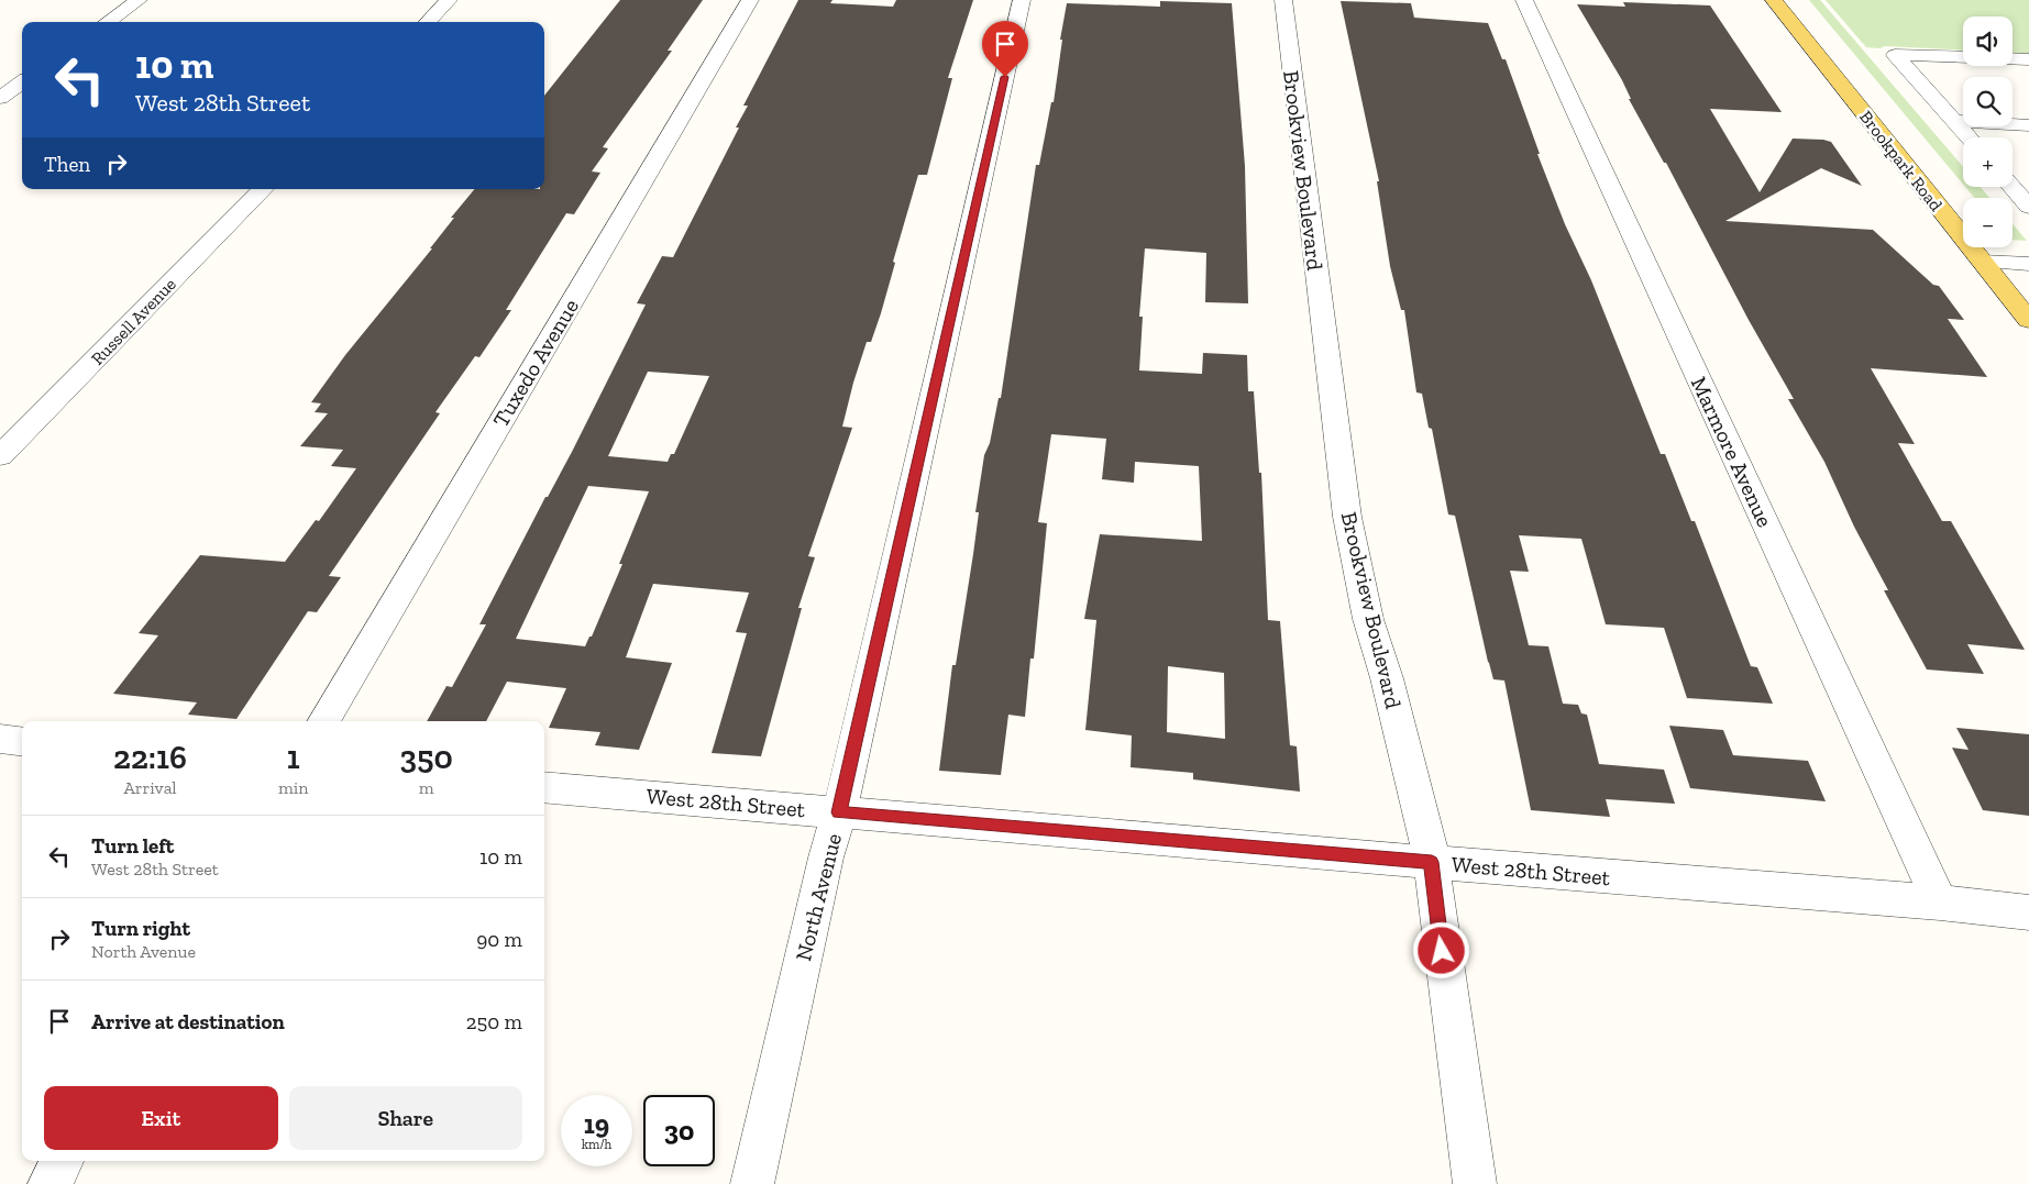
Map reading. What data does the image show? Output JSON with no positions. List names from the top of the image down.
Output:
{
  "streets": {
    "main road": ["Brookpark Road"],
    "street": [
      "Brookview Boulevard",
      "Russell Avenue",
      "Tuxedo Avenue",
      "Marmore Avenue",
      "West 28th Street",
      "North Avenue"
    ]
  },
  "crossings": [
    ["Brookview Boulevard", "West 28th Street"],
    ["Marmore Avenue", "West 28th Street"],
    ["West 28th Street", "North Avenue"]
  ],
  "page": {
    "map_buttons": ["+", "−"],
    "turn": ["10 m", "West 28th Street"],
    "then": "Then",
    "eta": [
      "22:16",
      "Arrival",
      "1",
      "min",
      "350",
      "m"
    ],
    "list": [
      {
        "name": "Turn left",
        "note": "West 28th Street",
        "value": "10 m"
      },
      {
        "name": "Turn right",
        "note": "North Avenue",
        "value": "90 m"
      },
      {
        "name": "Arrive at destination",
        "value": "250 m"
      }
    ],
    "buttons": ["Exit", "Share"],
    "speed": "19 km/h",
    "limit": "30"
  }
}
